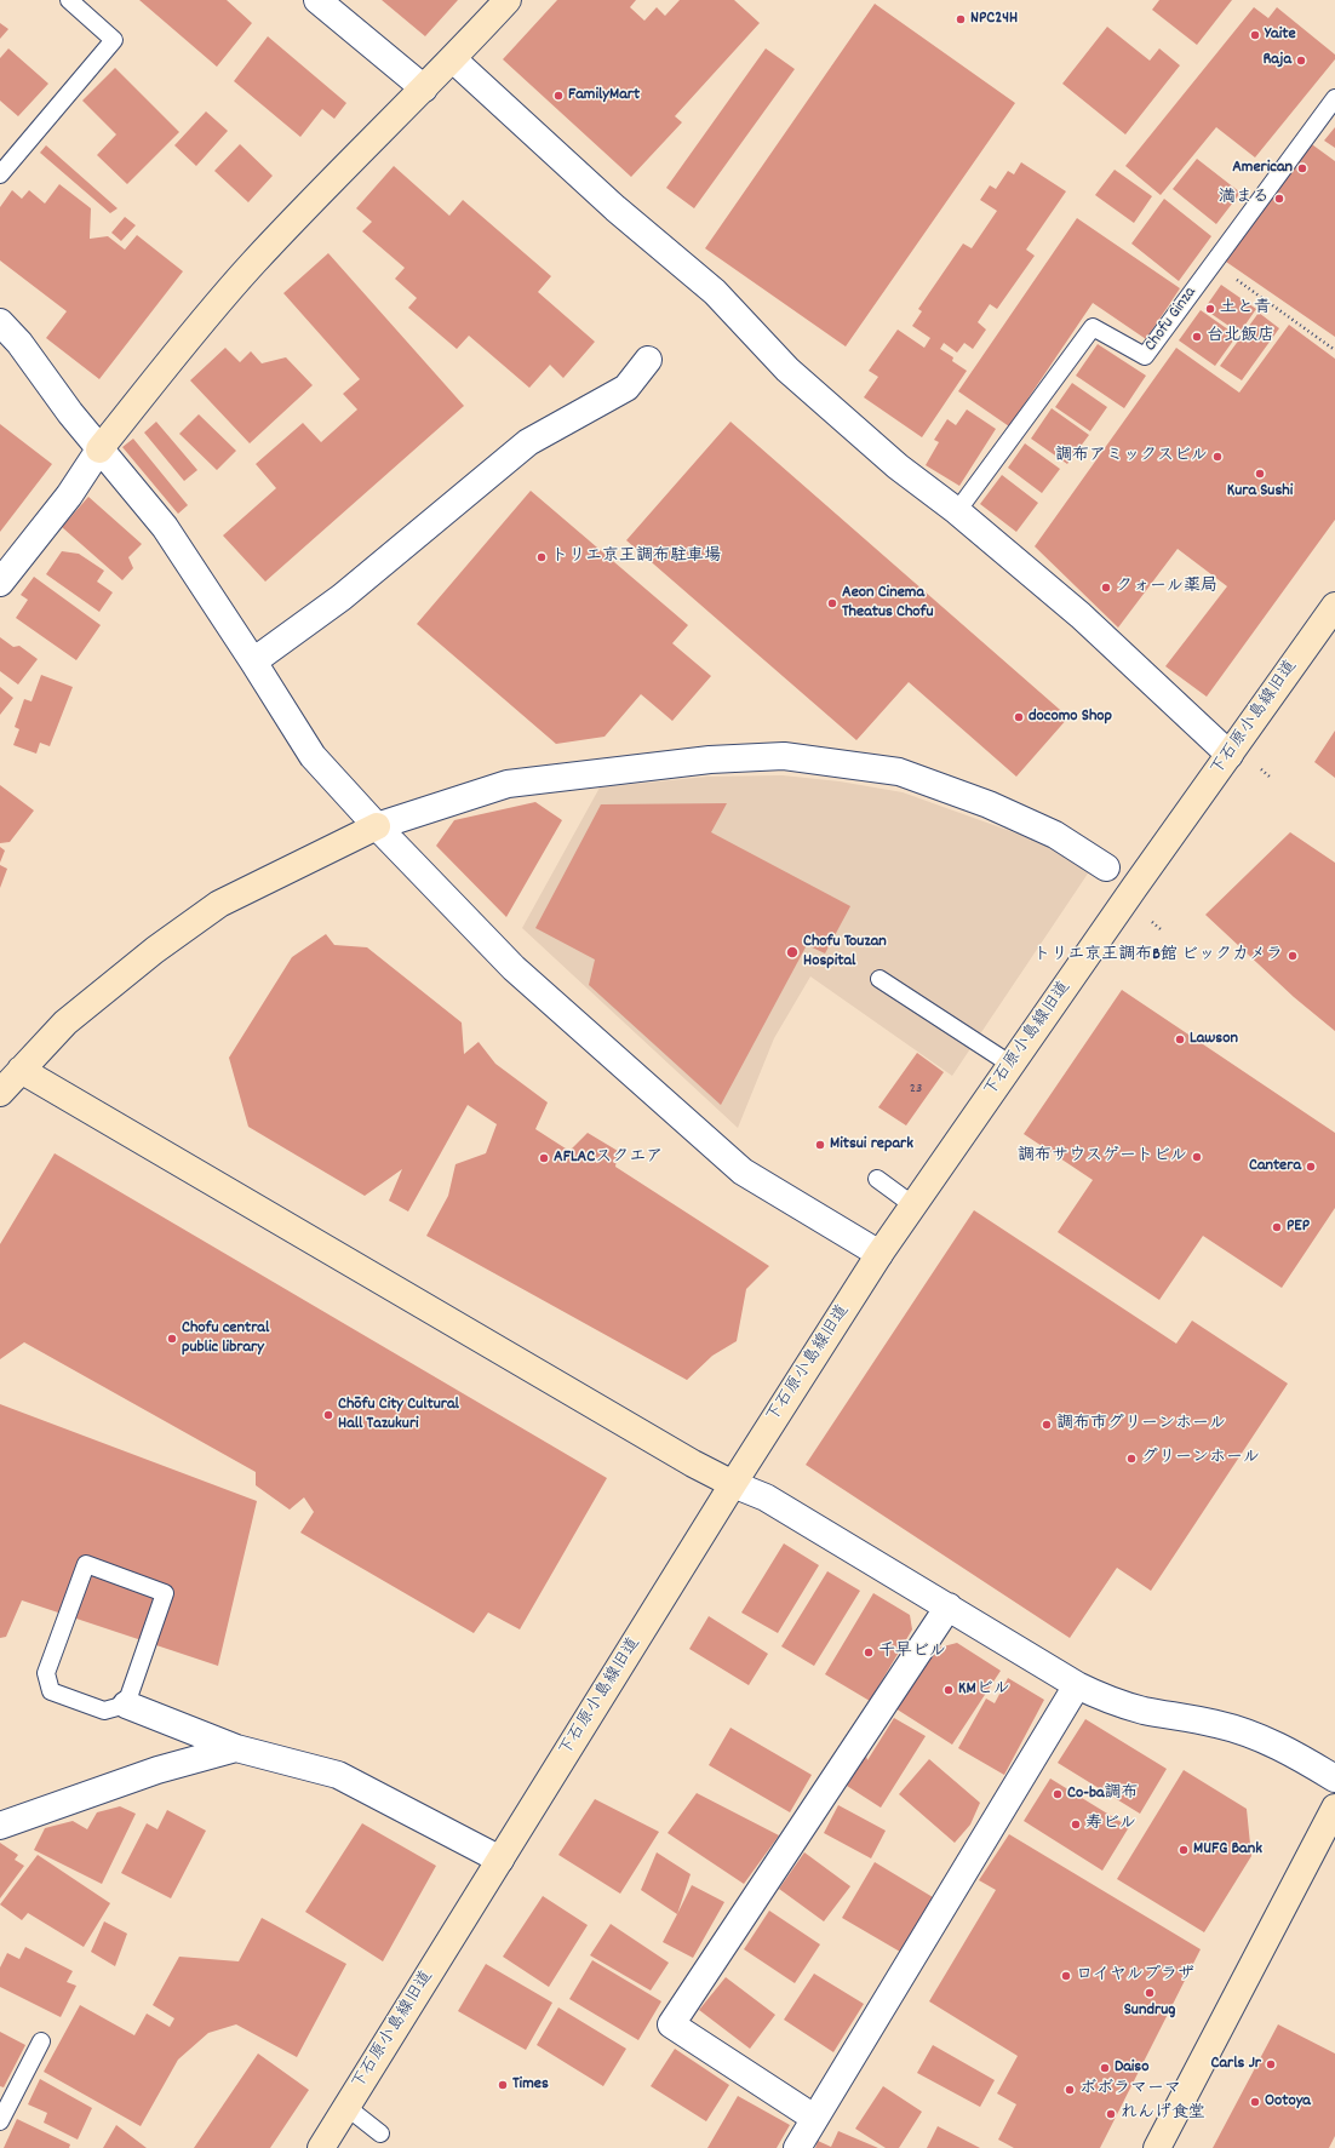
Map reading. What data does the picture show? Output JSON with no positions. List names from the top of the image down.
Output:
{
  "streets": {
    "street": ["下石原小島線旧道"],
    "lane": ["Chofu Ginza"]
  },
  "places": [
    "NPC24H",
    "Yaite",
    "Raja",
    "FamilyMart",
    "American",
    "満まる",
    "土と青",
    "台北飯店",
    "調布アミックスビル",
    "Kura Sushi",
    "トリエ京王調布駐車場",
    "クォール薬局",
    "Aeon Cinema Theatus Chofu",
    "docomo Shop",
    "Chofu Touzan Hospital",
    "トリエ京王調布B館 ビックカメラ",
    "Lawson",
    "Mitsui repark",
    "調布サウスゲートビル",
    "AFLACスクエア",
    "Cantera",
    "PEP",
    "Chofu central public library",
    "Chōfu City Cultural Hall Tazukuri",
    "調布市グリーンホール",
    "グリーンホール",
    "千早ビル",
    "KMビル",
    "Co-ba調布",
    "寿ビル",
    "MUFG Bank",
    "ロイヤルプラザ",
    "Sundrug",
    "Carls Jr",
    "Daiso",
    "Times",
    "ボボラマーマ",
    "Ootoya",
    "れんげ食堂"
  ],
  "house_numbers": ["23"]
}
